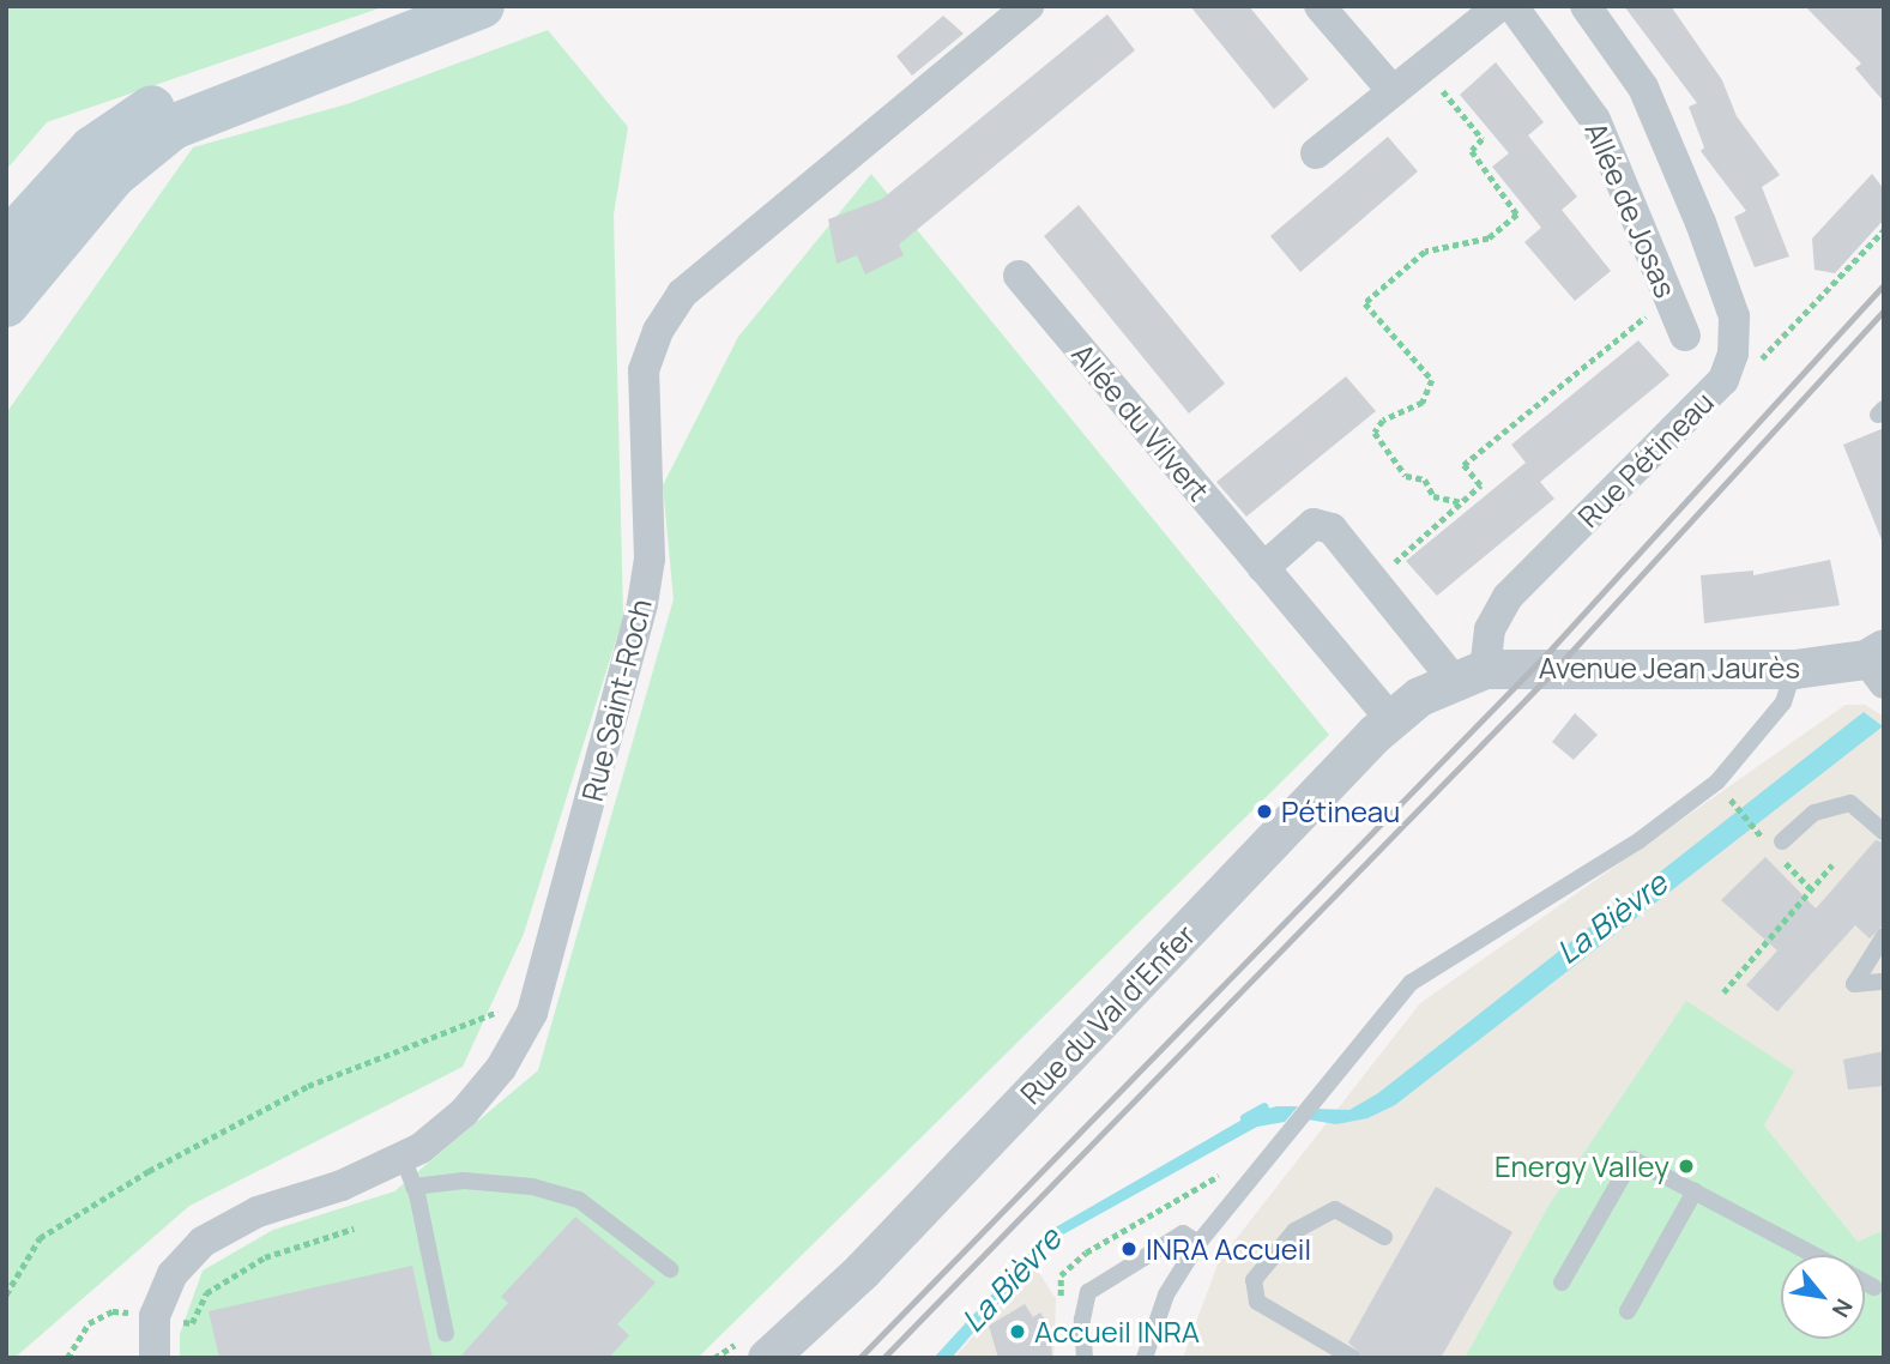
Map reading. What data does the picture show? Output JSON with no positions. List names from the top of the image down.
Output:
{
  "streets": {
    "street": [
      "Allée de Josas",
      "Allée du Vilvert",
      "Rue Pétineau",
      "Avenue Jean Jaurès",
      "Rue Saint-Roch",
      "Rue du Val d'Enfer"
    ]
  },
  "crossings": [
    ["Allée du Vilvert", "Rue du Val d'Enfer"],
    ["Rue Pétineau", "Avenue Jean Jaurès"],
    ["Rue Pétineau", "Rue du Val d'Enfer"],
    ["Avenue Jean Jaurès", "Rue du Val d'Enfer"]
  ],
  "water": ["La Bièvre"],
  "places": [
    "Pétineau",
    "Energy Valley",
    "INRA Accueil",
    "Accueil INRA"
  ],
  "north": "bottom right"
}
